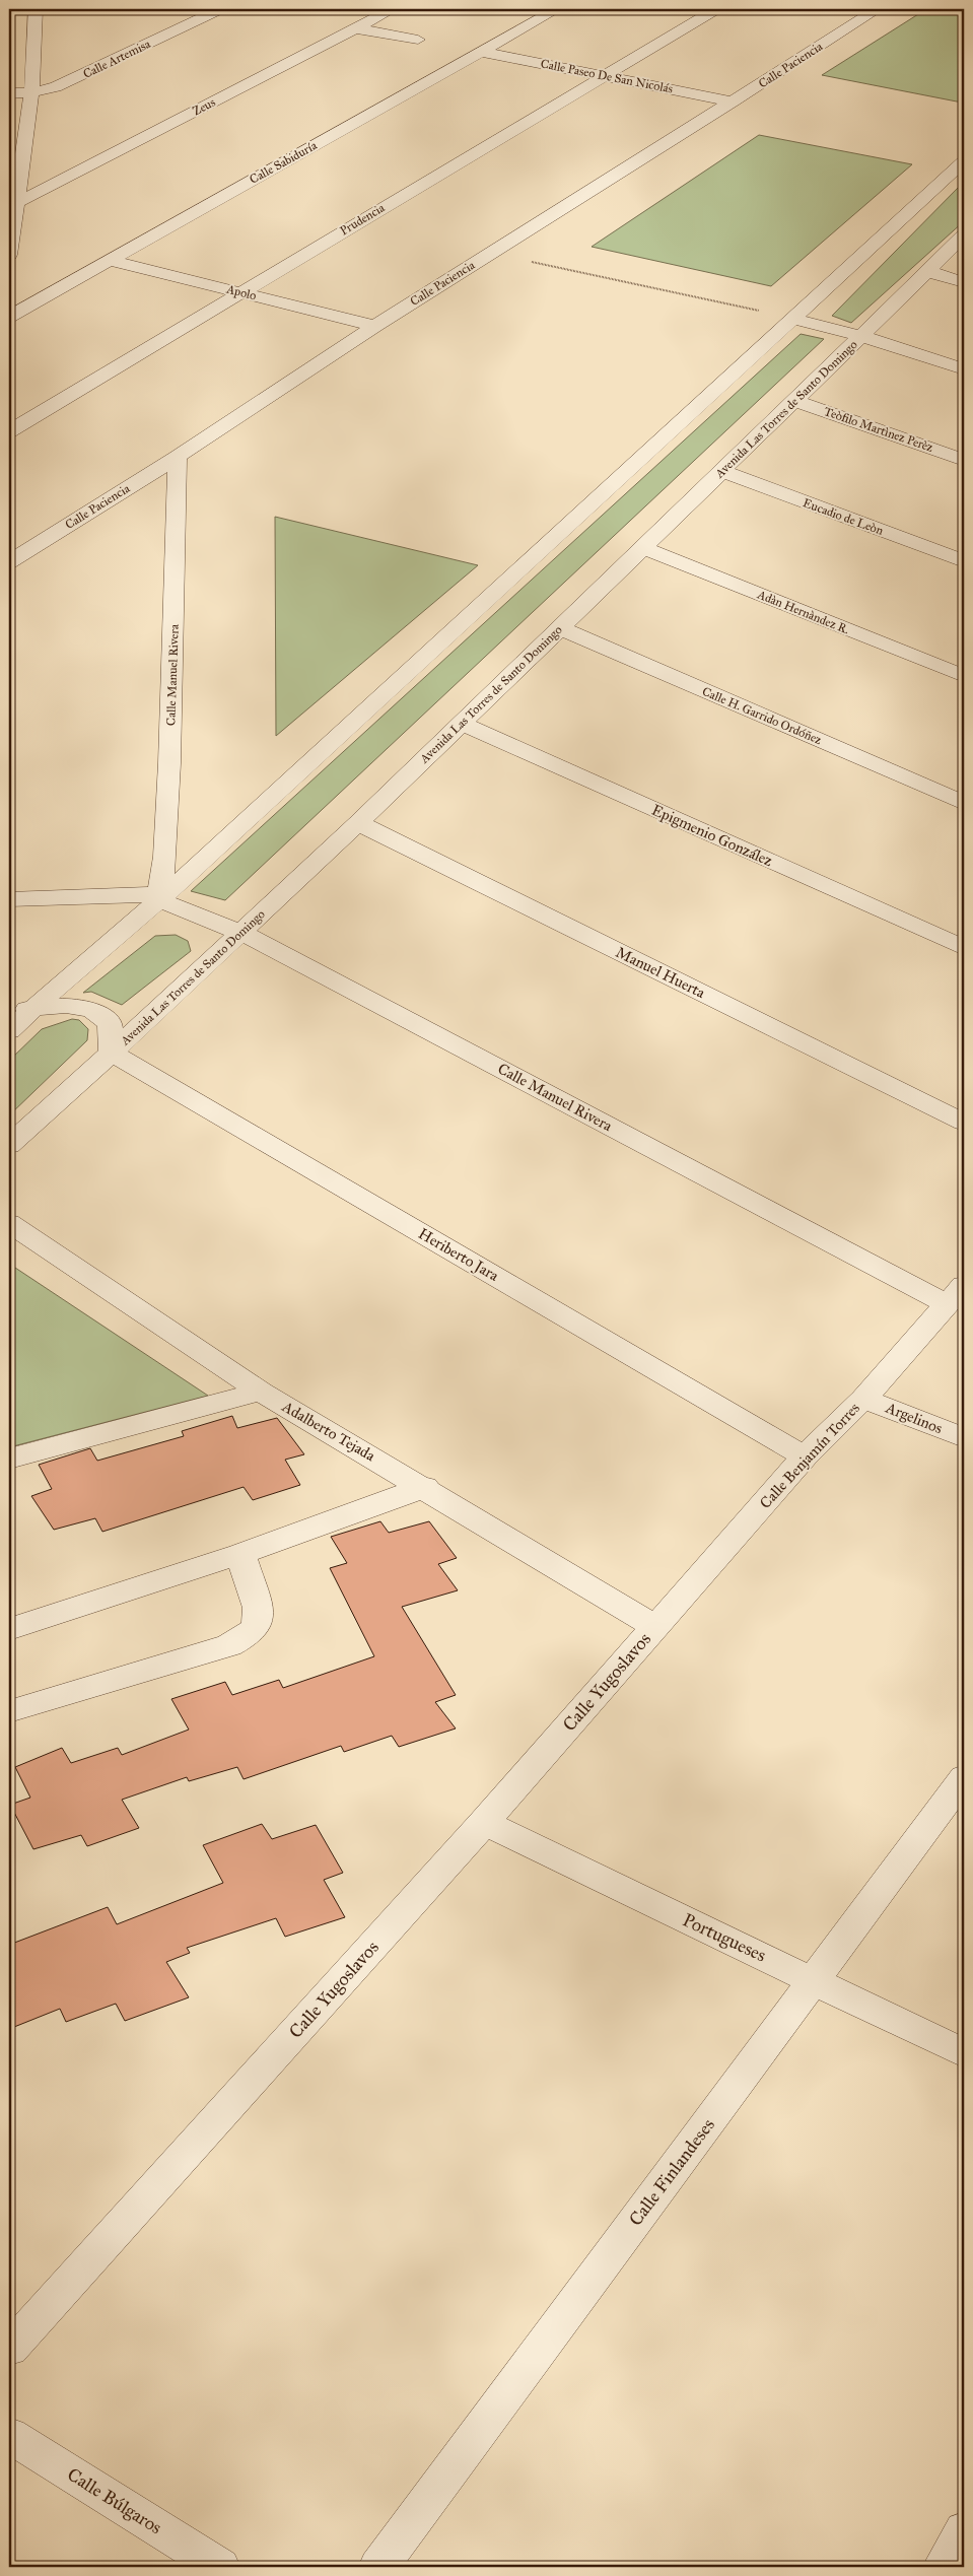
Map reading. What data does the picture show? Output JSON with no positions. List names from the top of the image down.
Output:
{
  "streets": {
    "street": [
      "Calle Artemisa",
      "Calle Paciencia",
      "Calle Paseo De San Nicolás",
      "Zeus",
      "Calle Sabiduría",
      "Prudencia",
      "Apolo",
      "Avenida Las Torres de Santo Domingo",
      "Teòfilo Martìnez Perèz",
      "Eucadio de Leòn",
      "Adàn Hernàndez R.",
      "Calle Manuel Rivera",
      "Calle H. Garrido Ordóñez",
      "Epigmenio González",
      "Manuel Huerta",
      "Heriberto Jara",
      "Argelinos",
      "Adalberto Tejada",
      "Calle Benjamín Torres",
      "Calle Yugoslavos",
      "Portugueses",
      "Calle Finlandeses",
      "Calle Búlgaros"
    ]
  },
  "crossings": [
    ["Calle Paciencia", "Calle Paseo De San Nicolás"],
    ["Calle Paciencia", "Apolo"],
    ["Calle Paciencia", "Calle Manuel Rivera"],
    ["Calle Paseo De San Nicolás", "Calle Sabiduría"],
    ["Calle Paseo De San Nicolás", "Prudencia"],
    ["Calle Sabiduría", "Apolo"],
    ["Prudencia", "Apolo"],
    ["Avenida Las Torres de Santo Domingo", "Teòfilo Martìnez Perèz"],
    ["Avenida Las Torres de Santo Domingo", "Eucadio de Leòn"],
    ["Avenida Las Torres de Santo Domingo", "Adàn Hernàndez R."],
    ["Avenida Las Torres de Santo Domingo", "Calle Manuel Rivera"],
    ["Avenida Las Torres de Santo Domingo", "Calle H. Garrido Ordóñez"],
    ["Avenida Las Torres de Santo Domingo", "Epigmenio González"],
    ["Avenida Las Torres de Santo Domingo", "Manuel Huerta"],
    ["Avenida Las Torres de Santo Domingo", "Heriberto Jara"],
    ["Calle Manuel Rivera", "Calle Benjamín Torres"],
    ["Heriberto Jara", "Calle Benjamín Torres"],
    ["Argelinos", "Calle Benjamín Torres"],
    ["Adalberto Tejada", "Calle Benjamín Torres"],
    ["Adalberto Tejada", "Calle Yugoslavos"],
    ["Calle Benjamín Torres", "Calle Yugoslavos"],
    ["Calle Yugoslavos", "Portugueses"],
    ["Portugueses", "Calle Finlandeses"]
  ]
}
